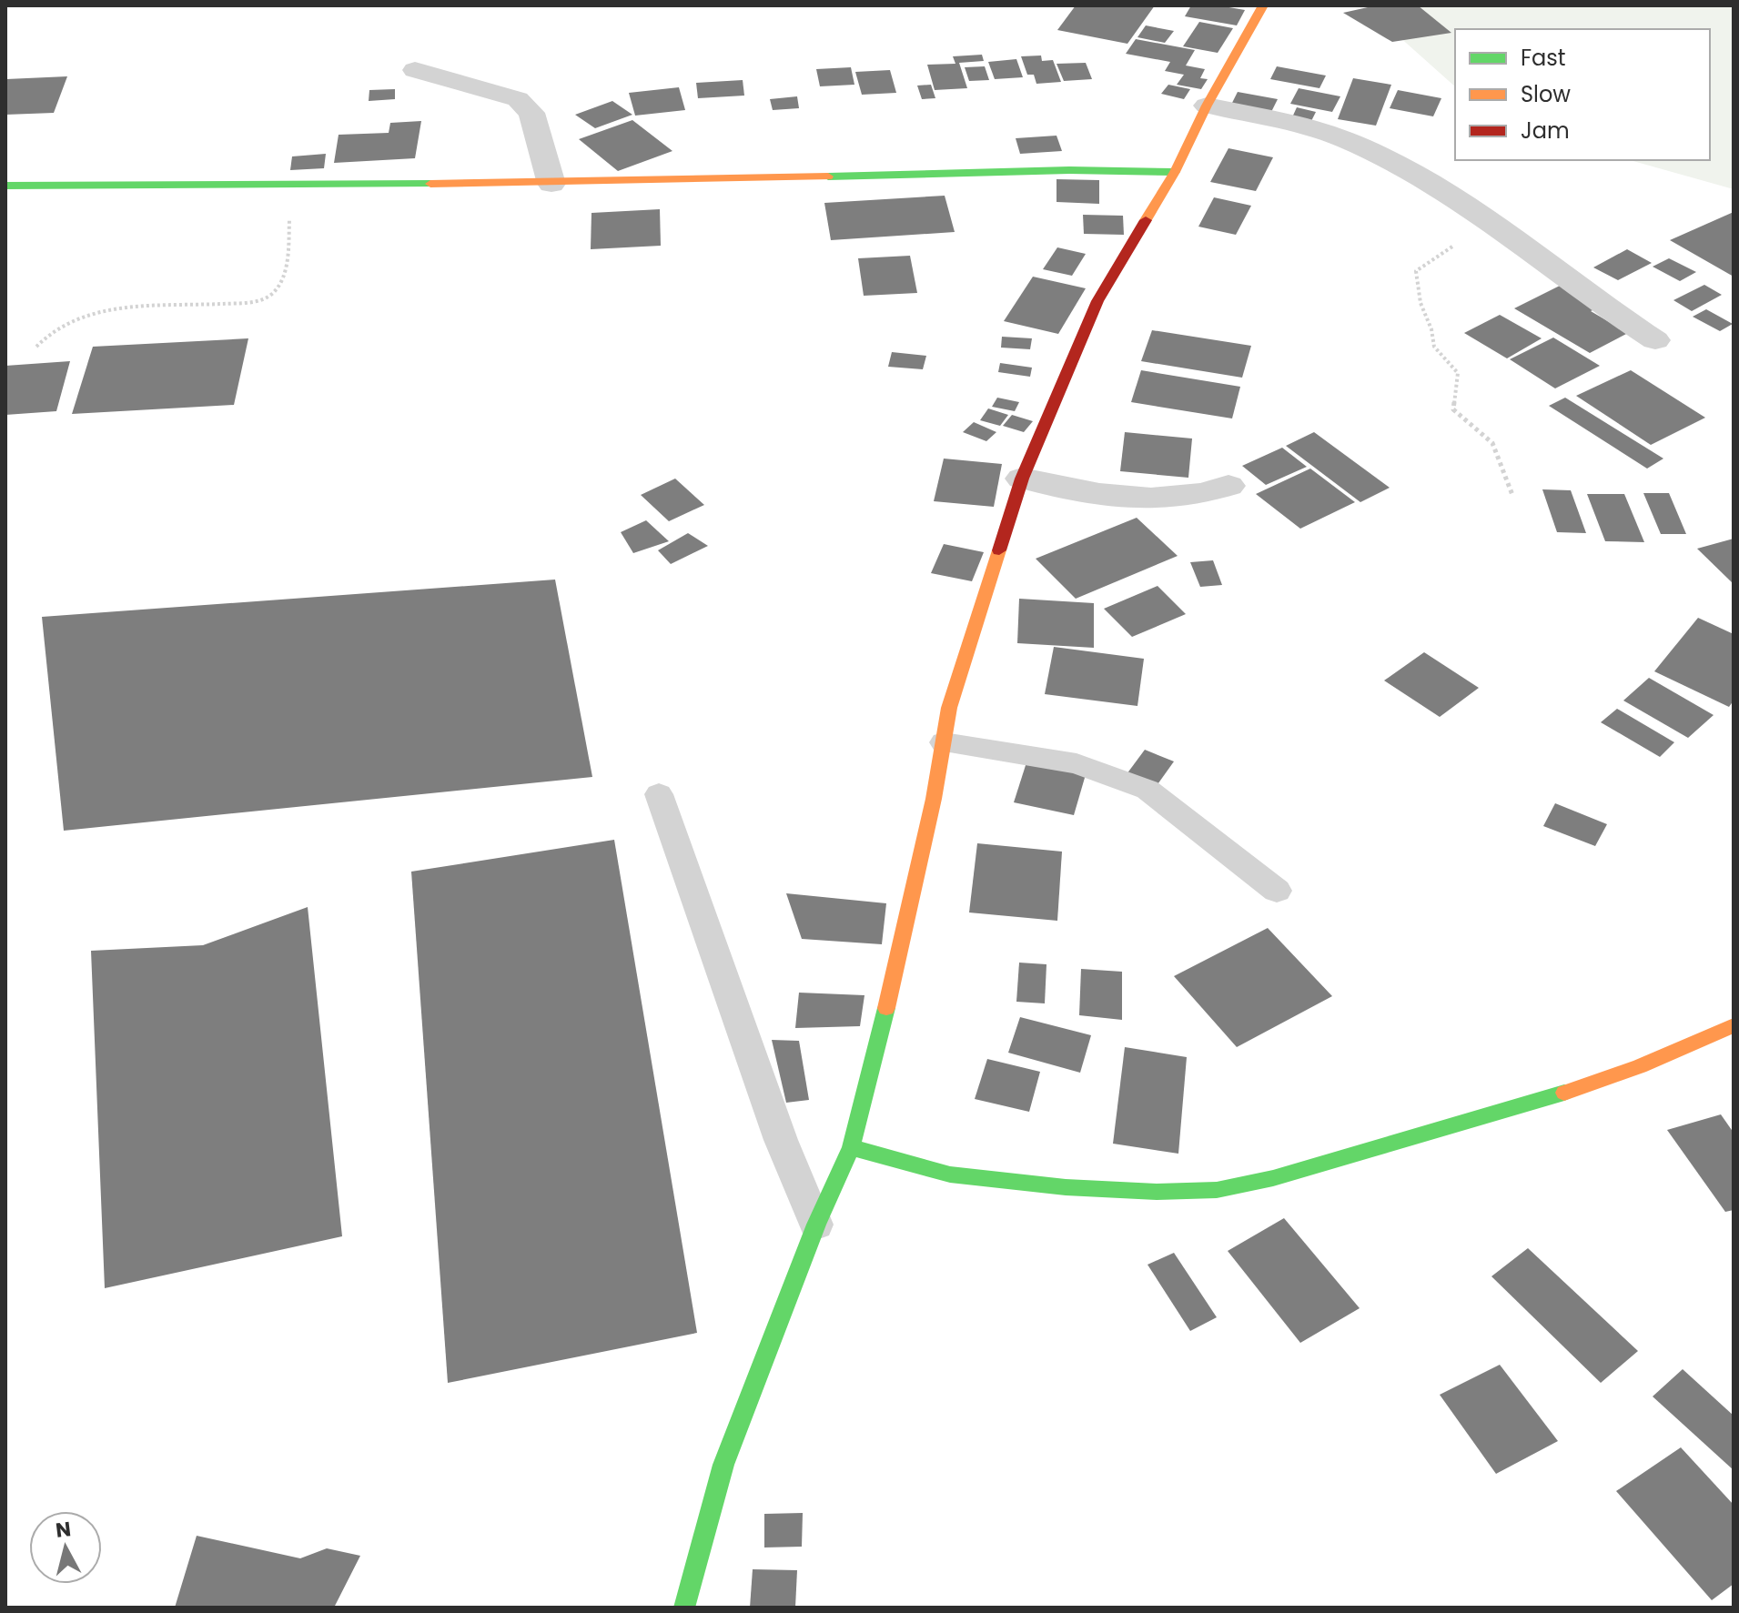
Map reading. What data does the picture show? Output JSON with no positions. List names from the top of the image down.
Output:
{
  "legend": ["Fast", "Slow", "Jam"],
  "north": "top"
}
